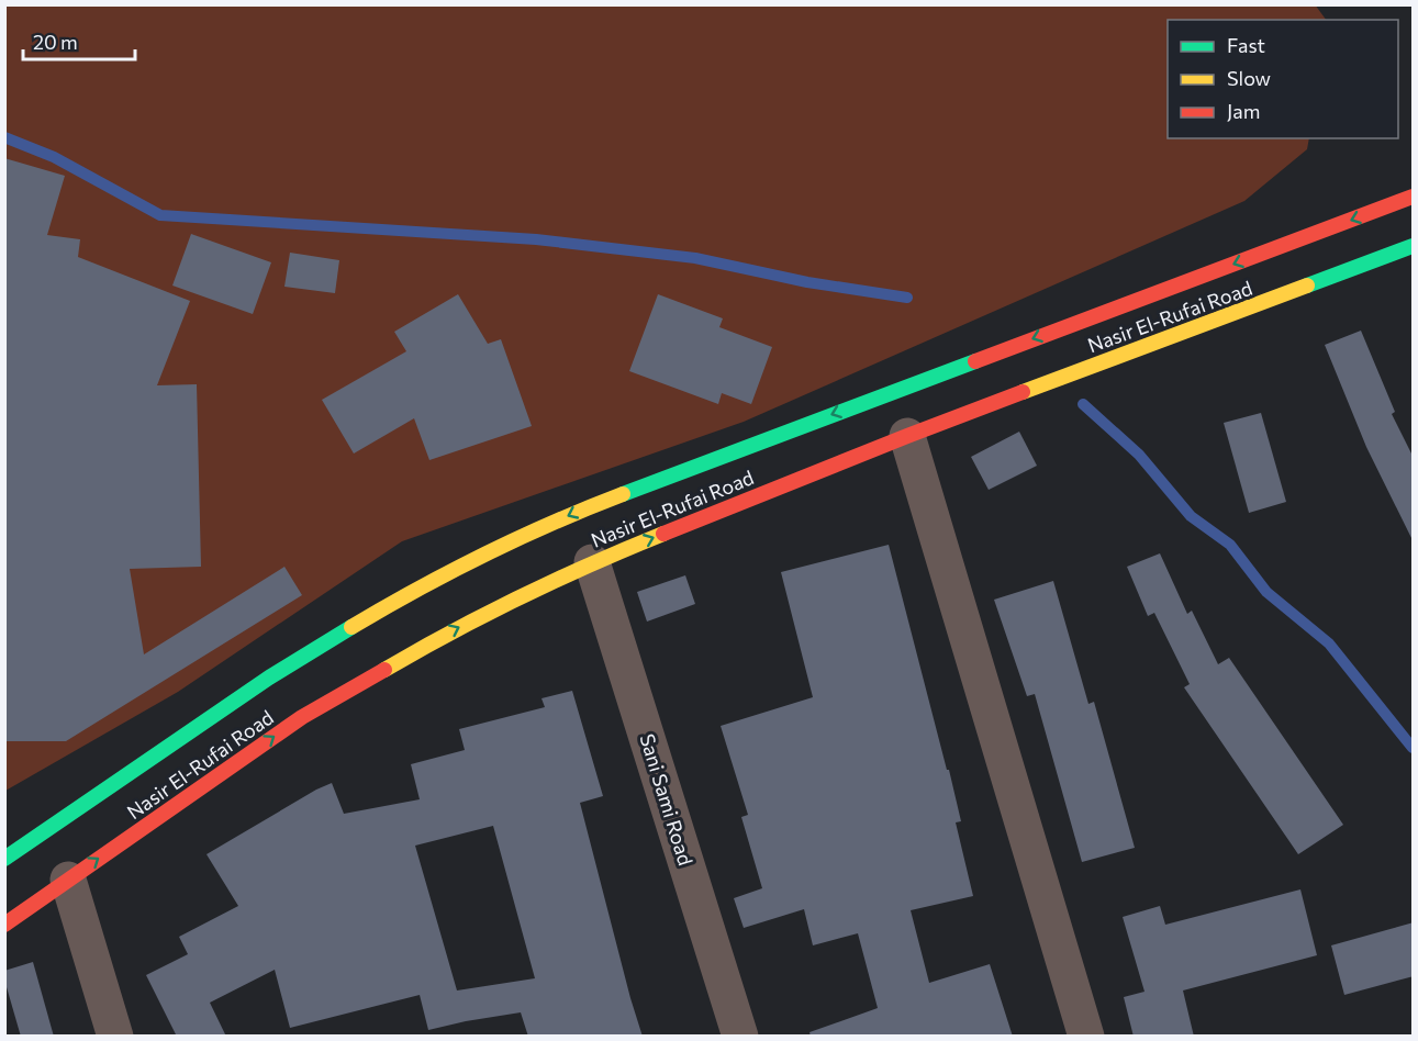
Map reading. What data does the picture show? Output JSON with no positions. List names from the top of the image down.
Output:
{
  "streets": {
    "main road": ["Nasir El-Rufai Road"],
    "street": ["Sani Sami Road"]
  },
  "crossings": [
    ["Nasir El-Rufai Road", "Sani Sami Road"]
  ],
  "legend": ["Fast", "Slow", "Jam"],
  "scale_bar": "20 m"
}
